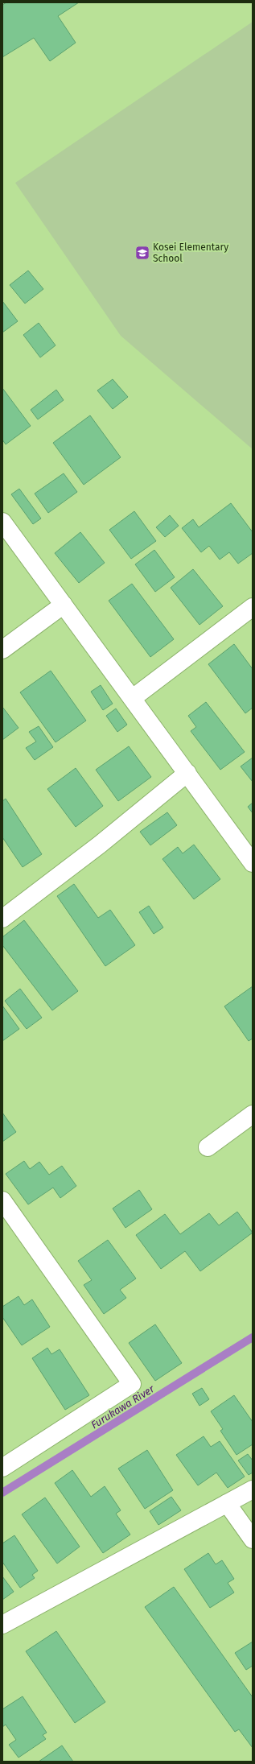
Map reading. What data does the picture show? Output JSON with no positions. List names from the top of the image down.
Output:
{
  "water": ["Furukawa River"],
  "places": {
    "school or university": ["Kosei Elementary School"]
  }
}
